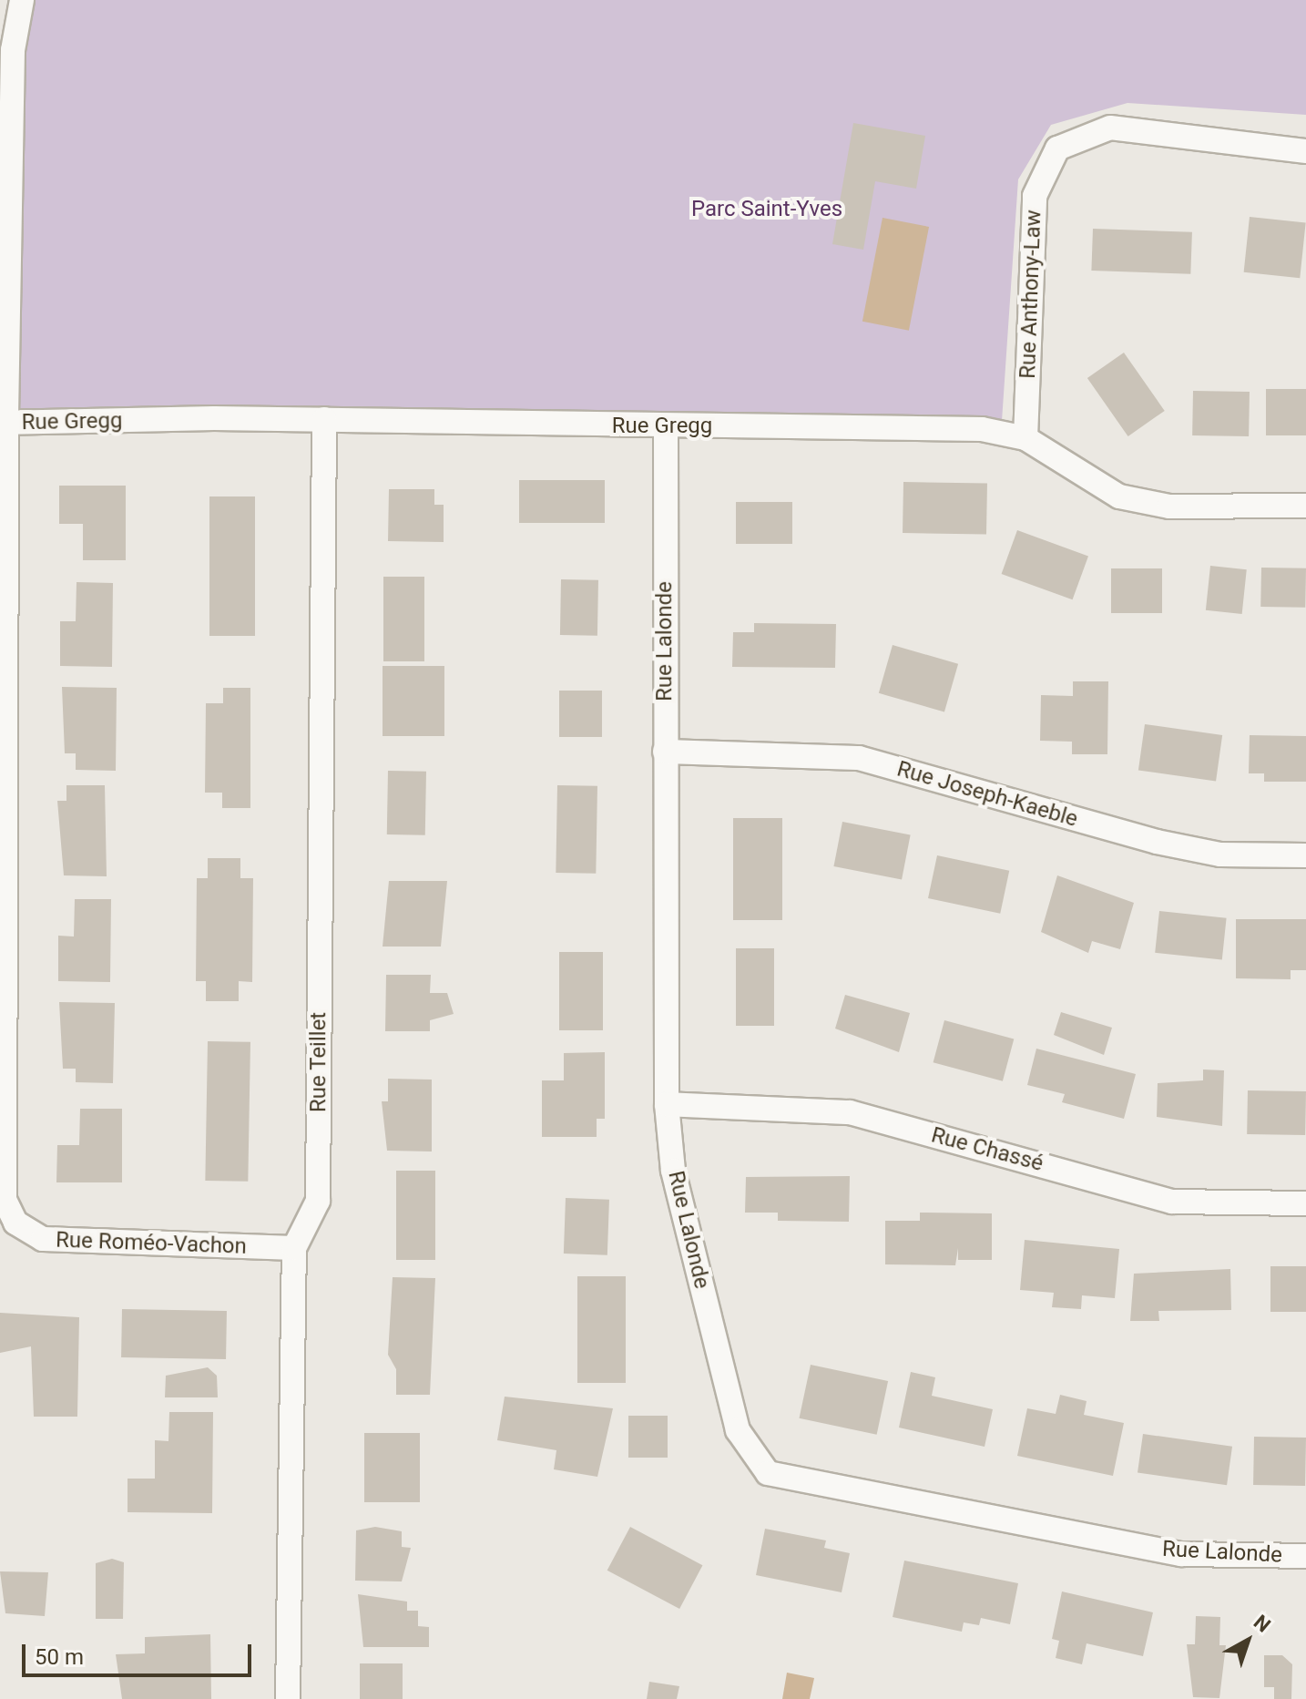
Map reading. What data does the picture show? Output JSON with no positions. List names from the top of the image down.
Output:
{
  "streets": {
    "street": [
      "Rue Anthony-Law",
      "Rue Gregg",
      "Rue Lalonde",
      "Rue Joseph-Kaeble",
      "Rue Teillet",
      "Rue Chassé",
      "Rue Roméo-Vachon"
    ]
  },
  "crossings": [
    ["Rue Anthony-Law", "Rue Gregg"],
    ["Rue Gregg", "Rue Lalonde"],
    ["Rue Gregg", "Rue Teillet"],
    ["Rue Gregg", "Rue Roméo-Vachon"],
    ["Rue Lalonde", "Rue Joseph-Kaeble"],
    ["Rue Lalonde", "Rue Chassé"],
    ["Rue Teillet", "Rue Roméo-Vachon"]
  ],
  "parks": ["Parc Saint-Yves"],
  "scale_bar": "50 m",
  "north": "top right"
}
